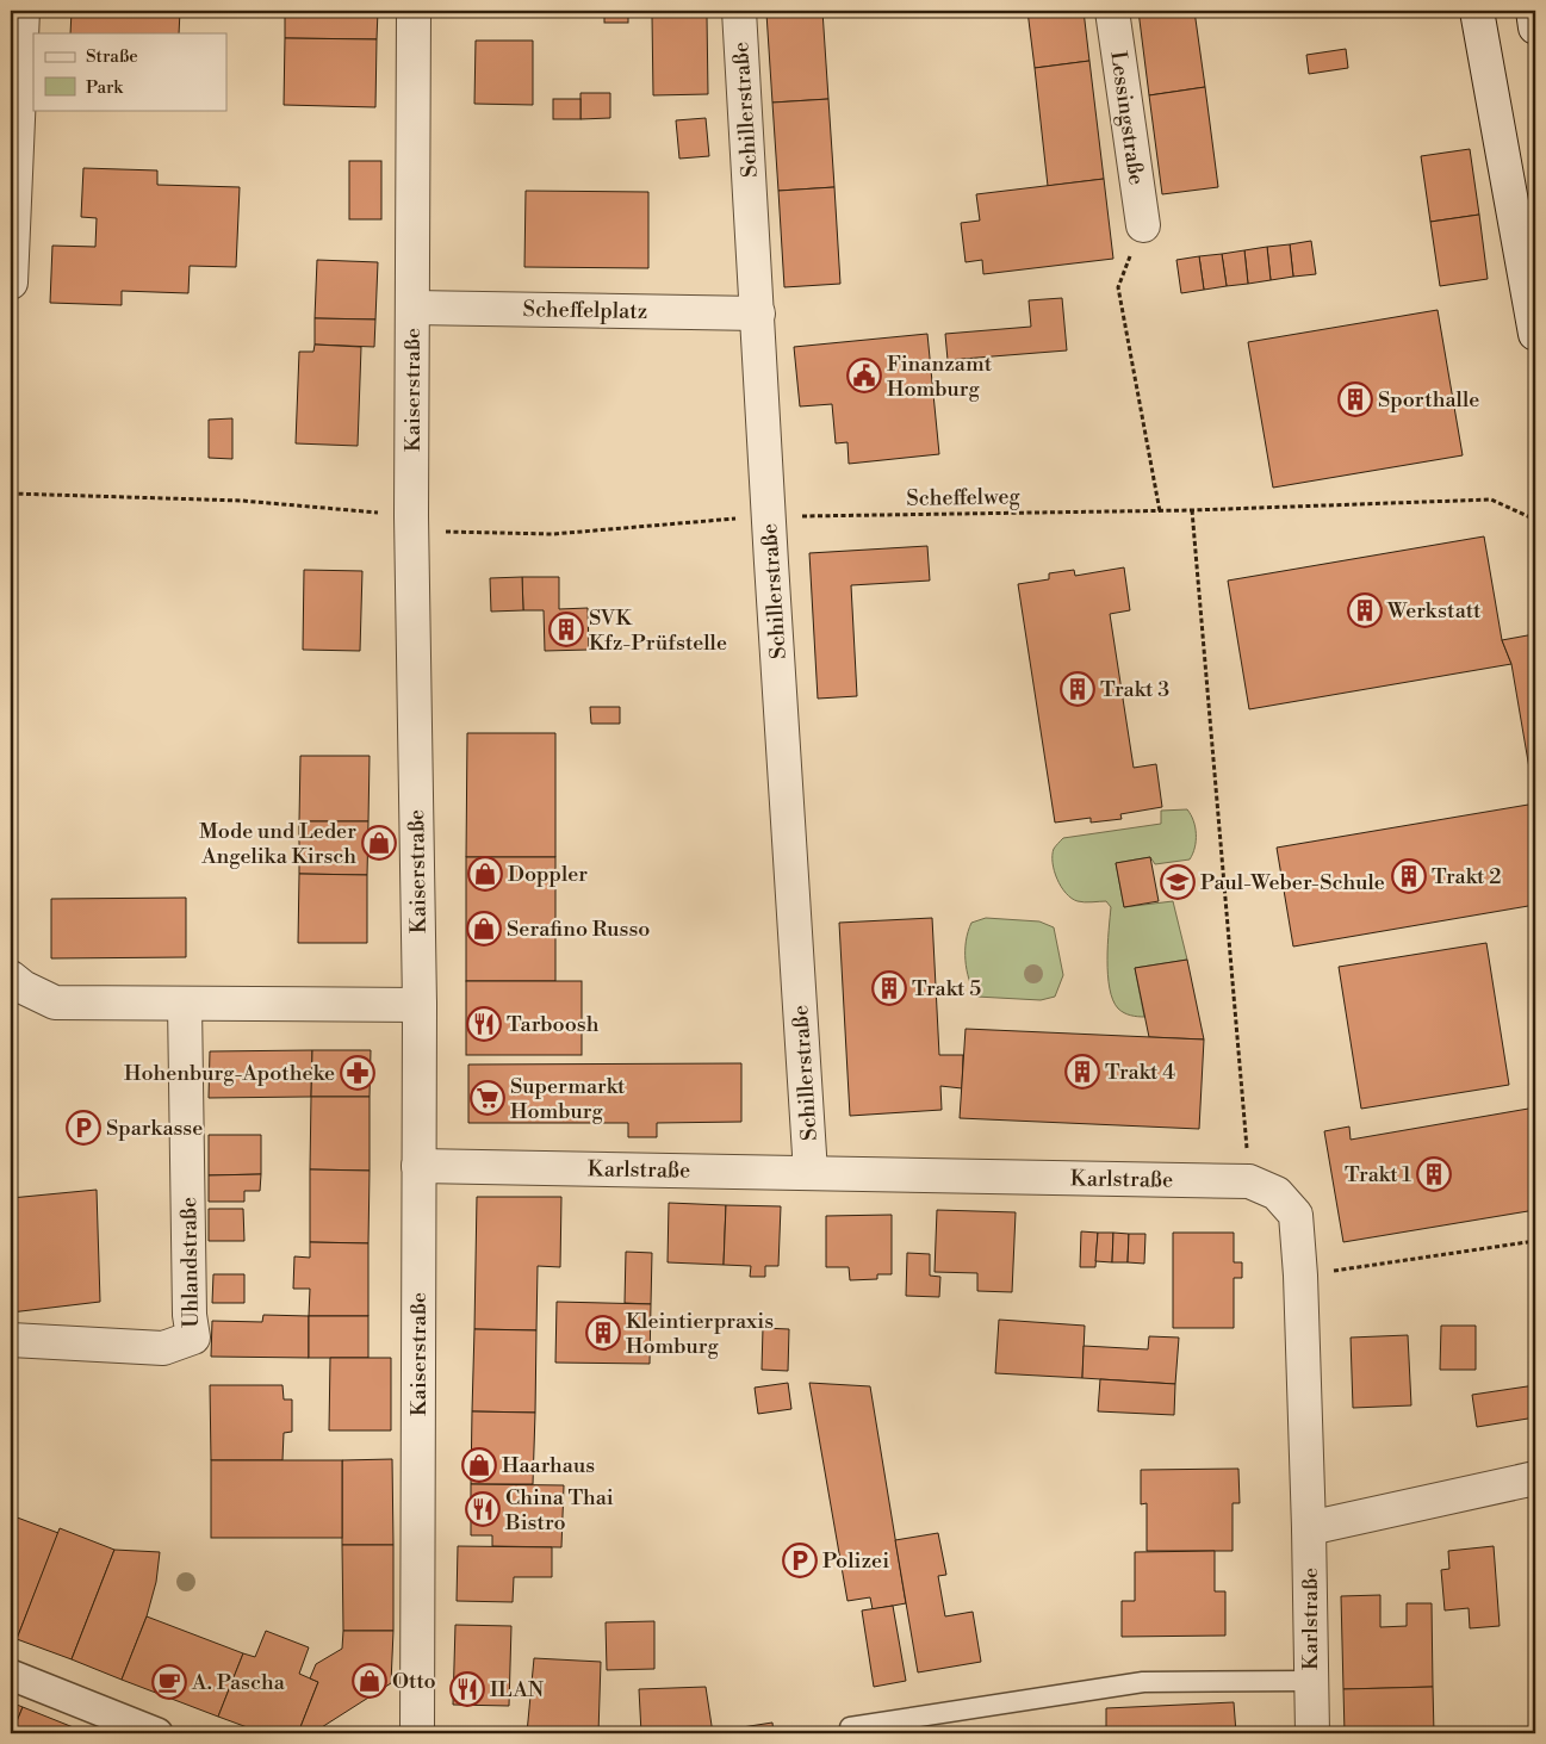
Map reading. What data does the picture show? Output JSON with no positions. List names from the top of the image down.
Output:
{
  "streets": {
    "street": [
      "Schillerstraße",
      "Lessingstraße",
      "Scheffelplatz",
      "Kaiserstraße",
      "Karlstraße",
      "Uhlandstraße"
    ],
    "path": ["Scheffelweg"]
  },
  "crossings": [
    ["Schillerstraße", "Scheffelplatz"],
    ["Schillerstraße", "Scheffelweg"],
    ["Schillerstraße", "Karlstraße"],
    ["Scheffelplatz", "Kaiserstraße"],
    ["Kaiserstraße", "Scheffelweg"],
    ["Kaiserstraße", "Karlstraße"]
  ],
  "places": {
    "public building": ["Finanzamt Homburg"],
    "building": [
      "Sporthalle",
      "Werkstatt",
      "SVK Kfz-Prüfstelle",
      "Trakt 3",
      "Trakt 2",
      "Trakt 5",
      "Trakt 4",
      "Trakt 1",
      "Kleintierpraxis Homburg"
    ],
    "shop": [
      "Mode und Leder Angelika Kirsch",
      "Doppler",
      "Serafino Russo",
      "Haarhaus",
      "Otto"
    ],
    "school or university": ["Paul-Weber-Schule"],
    "restaurant": ["Tarboosh", "China Thai Bistro", "ILAN"],
    "pharmacy": ["Hohenburg-Apotheke"],
    "supermarket": ["Supermarkt Homburg"],
    "parking": ["Sparkasse", "Polizei"],
    "cafe": ["A. Pascha"]
  },
  "legend": ["Straße", "Park"]
}
